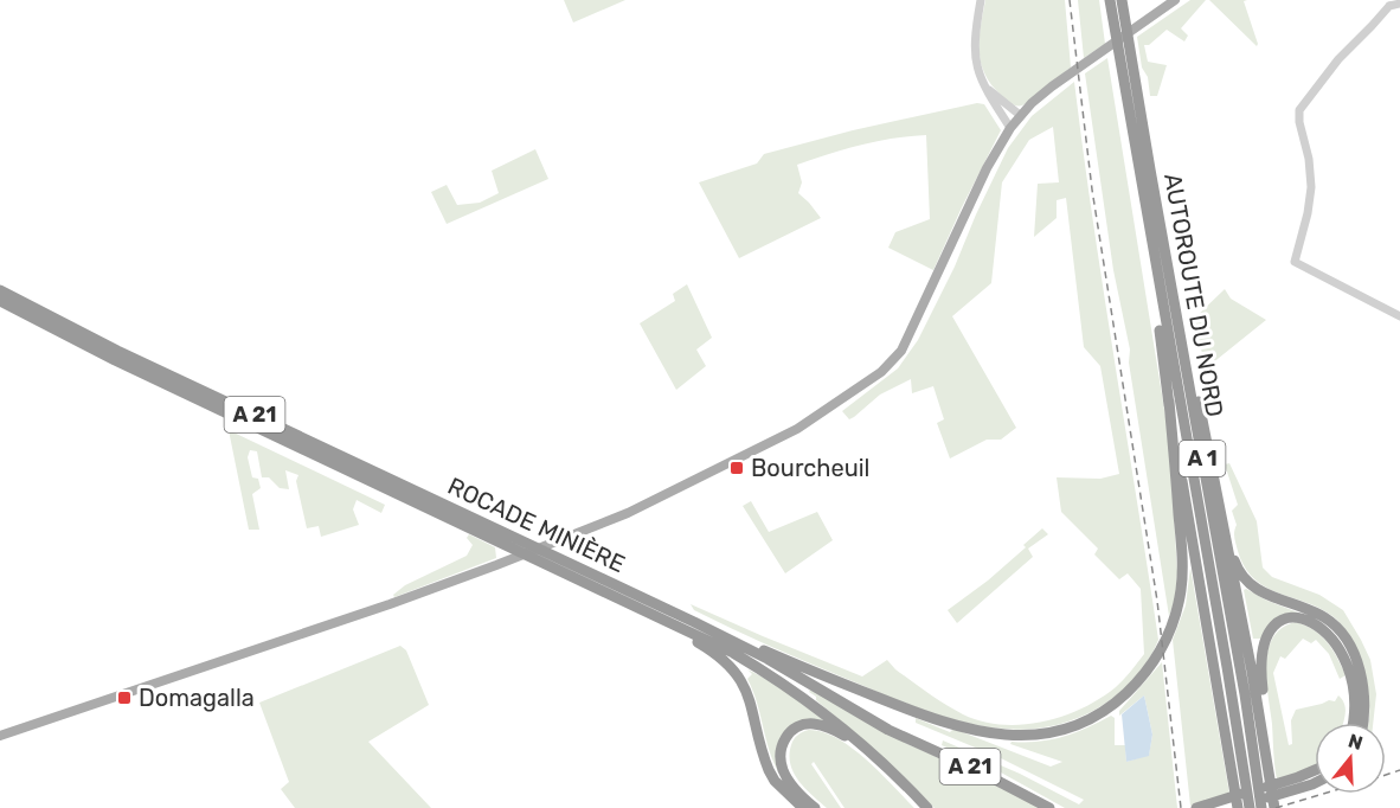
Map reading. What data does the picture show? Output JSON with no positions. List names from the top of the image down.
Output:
{
  "streets": {
    "highway": [
      "AUTOROUTE DU NORD",
      "A 21",
      "A 1",
      "ROCADE MINIÈRE"
    ]
  },
  "places": {
    "transit": ["Bourcheuil", "Domagalla"]
  },
  "north": "top"
}
